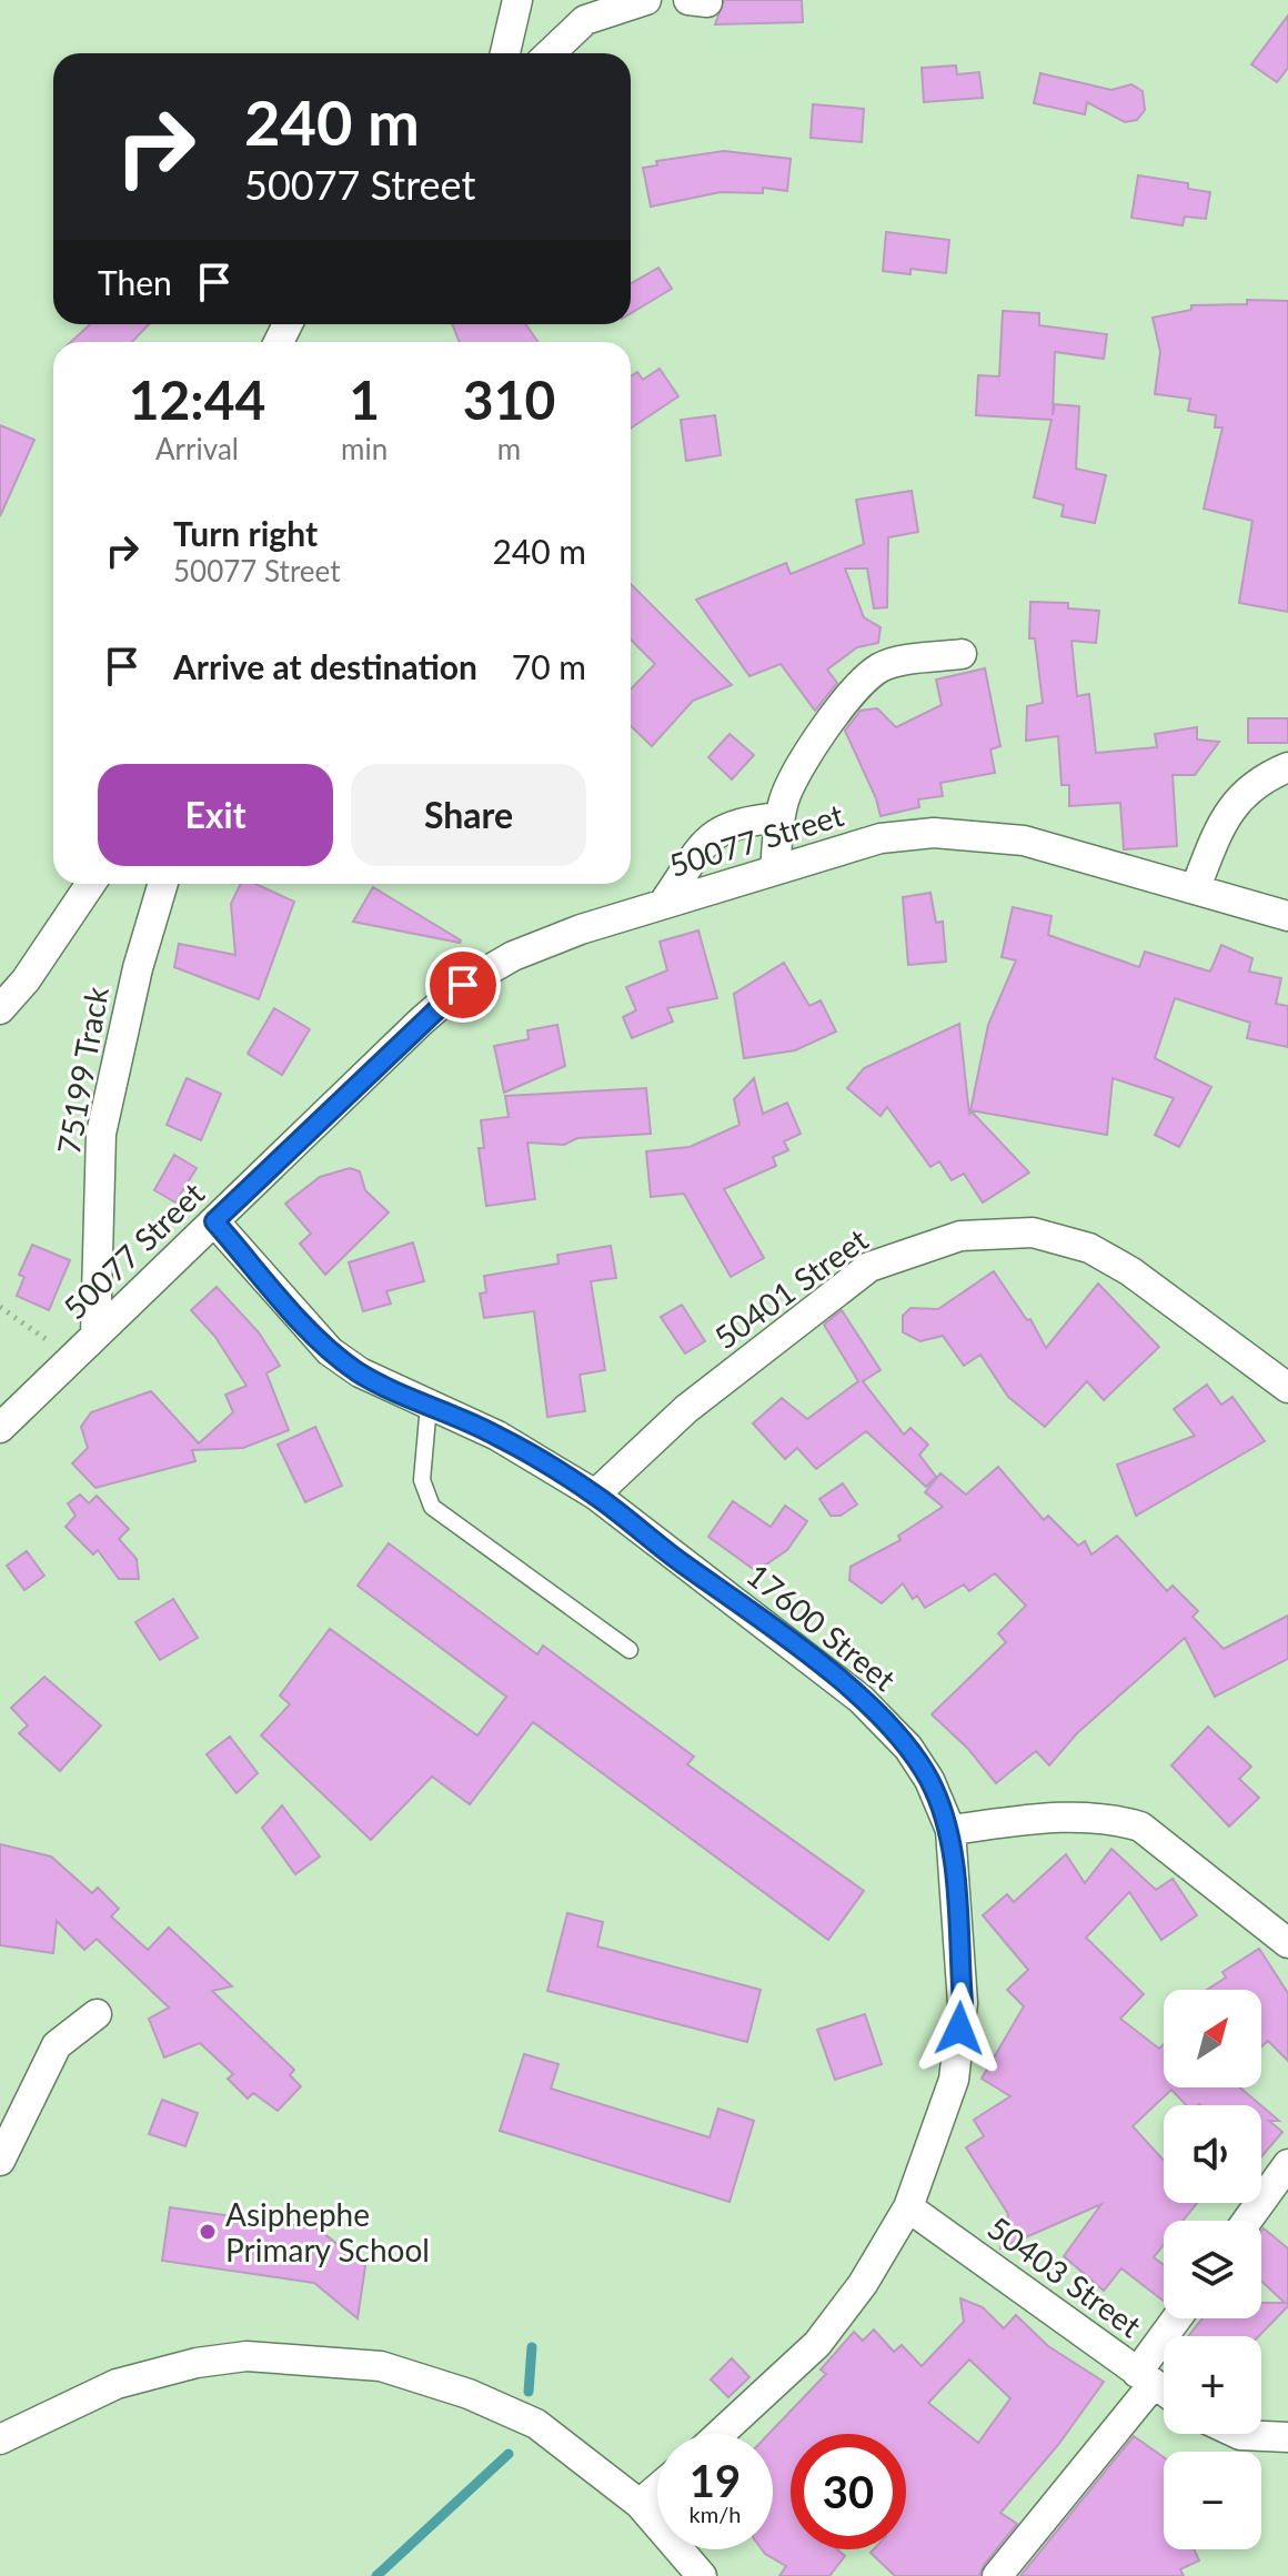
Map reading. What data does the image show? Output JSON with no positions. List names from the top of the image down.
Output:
{
  "streets": {
    "street": [
      "50077 Street",
      "75199 Track",
      "50401 Street",
      "17600 Street",
      "50403 Street"
    ]
  },
  "crossings": [
    ["50077 Street", "75199 Track"],
    ["50077 Street", "17600 Street"],
    ["50401 Street", "17600 Street"],
    ["17600 Street", "50403 Street"]
  ],
  "places": ["Asiphephe Primary School"],
  "north": "top right",
  "page": {
    "turn": ["240 m", "50077 Street"],
    "then": "Then",
    "eta": [
      "12:44",
      "Arrival",
      "1",
      "min",
      "310",
      "m"
    ],
    "list": [
      {
        "name": "Turn right",
        "note": "50077 Street",
        "value": "240 m"
      },
      {
        "name": "Arrive at destination",
        "value": "70 m"
      }
    ],
    "buttons": ["Exit", "Share"],
    "map_buttons": ["+", "−"],
    "speed": "19 km/h",
    "limit": "30"
  }
}
